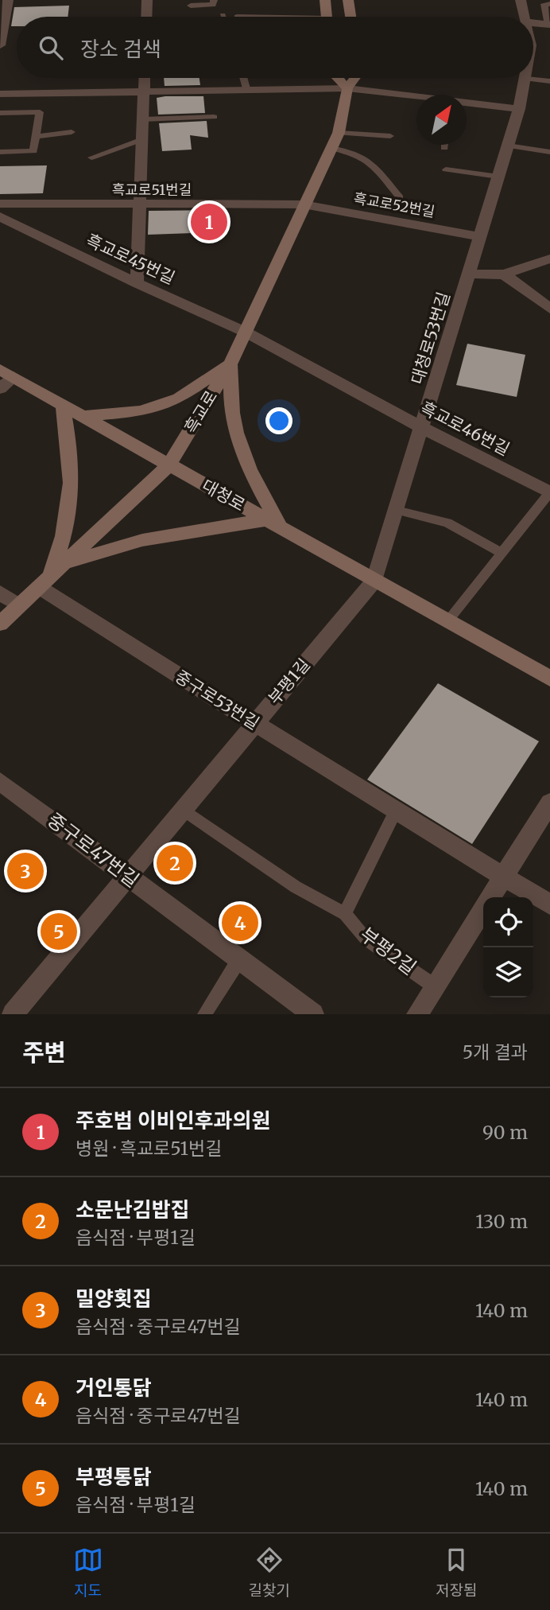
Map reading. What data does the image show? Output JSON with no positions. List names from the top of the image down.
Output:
{
  "streets": {
    "main road": ["흑교로", "대청로"],
    "street": [
      "흑교로51번길",
      "흑교로52번길",
      "흑교로45번길",
      "대청로53번길",
      "흑교로46번길",
      "부평1길",
      "중구로53번길",
      "중구로47번길",
      "부평2길"
    ]
  },
  "crossings": [
    ["흑교로51번길", "흑교로52번길"],
    ["흑교로51번길", "흑교로"],
    ["흑교로52번길", "대청로53번길"],
    ["흑교로52번길", "흑교로"],
    ["흑교로45번길", "흑교로"],
    ["흑교로45번길", "흑교로46번길"],
    ["대청로53번길", "흑교로46번길"],
    ["대청로53번길", "대청로"],
    ["대청로53번길", "부평1길"],
    ["흑교로", "흑교로46번길"],
    ["흑교로", "대청로"],
    ["흑교로", "중구로53번길"],
    ["대청로", "부평1길"],
    ["부평1길", "중구로53번길"],
    ["부평1길", "중구로47번길"],
    ["중구로53번길", "부평2길"]
  ],
  "north": "top right",
  "page": {
    "search": "장소 검색",
    "pins": [
      "1",
      "2",
      "3",
      "4",
      "5"
    ],
    "heading": ["주변", "5개 결과"],
    "list": [
      {
        "mark": "1",
        "name": "주호범 이비인후과의원",
        "note": "병원 · 흑교로51번길",
        "value": "90 m"
      },
      {
        "mark": "2",
        "name": "소문난김밥집",
        "note": "음식점 · 부평1길",
        "value": "130 m"
      },
      {
        "mark": "3",
        "name": "밀양횟집",
        "note": "음식점 · 중구로47번길",
        "value": "140 m"
      },
      {
        "mark": "4",
        "name": "거인통닭",
        "note": "음식점 · 중구로47번길",
        "value": "140 m"
      },
      {
        "mark": "5",
        "name": "부평통닭",
        "note": "음식점 · 부평1길",
        "value": "140 m"
      }
    ],
    "nav": ["지도", "길찾기", "저장됨"]
  }
}
